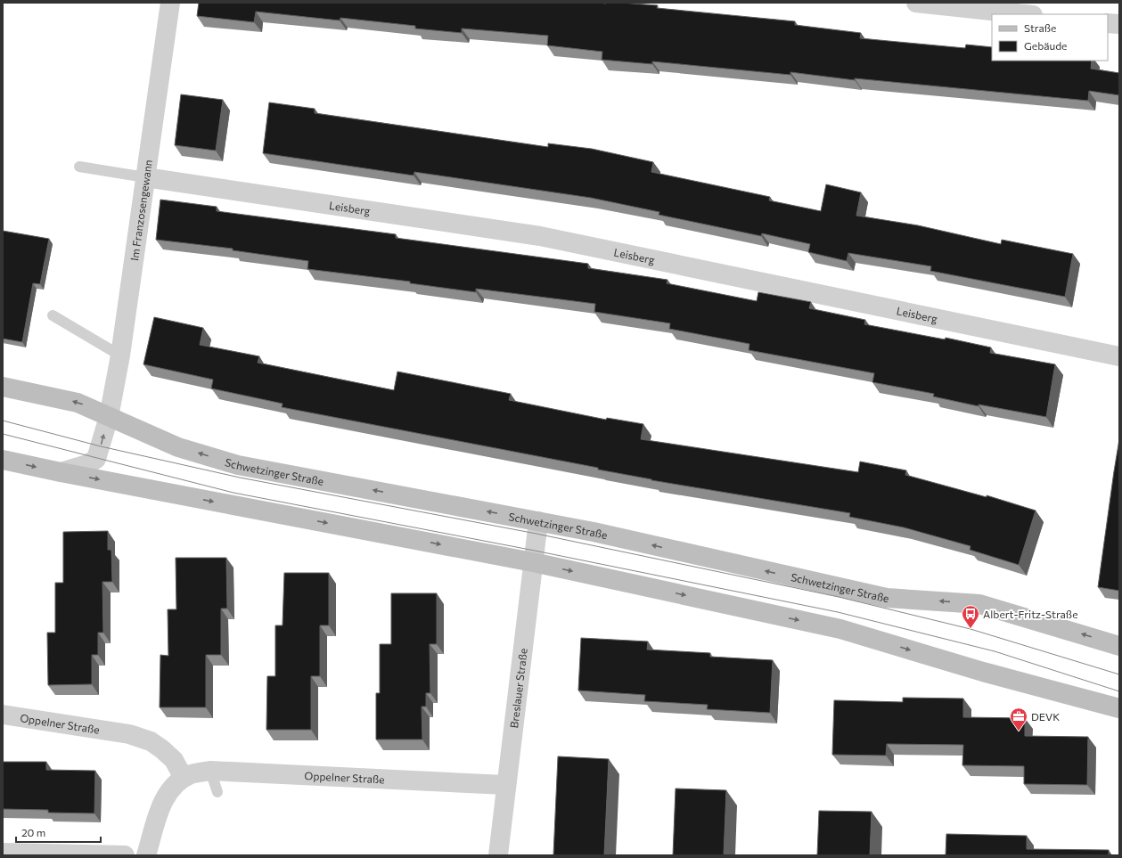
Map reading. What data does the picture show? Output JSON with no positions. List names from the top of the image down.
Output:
{
  "streets": {
    "street": [
      "Leisberg",
      "Im Franzosengewann",
      "Schwetzinger Straße",
      "Breslauer Straße",
      "Oppelner Straße"
    ]
  },
  "crossings": [
    ["Leisberg", "Im Franzosengewann"],
    ["Im Franzosengewann", "Schwetzinger Straße"],
    ["Schwetzinger Straße", "Breslauer Straße"],
    ["Breslauer Straße", "Oppelner Straße"]
  ],
  "places": {
    "bus stop": ["Albert-Fritz-Straße"],
    "office": ["DEVK"]
  },
  "legend": ["Straße", "Gebäude"],
  "scale_bar": "20 m"
}
